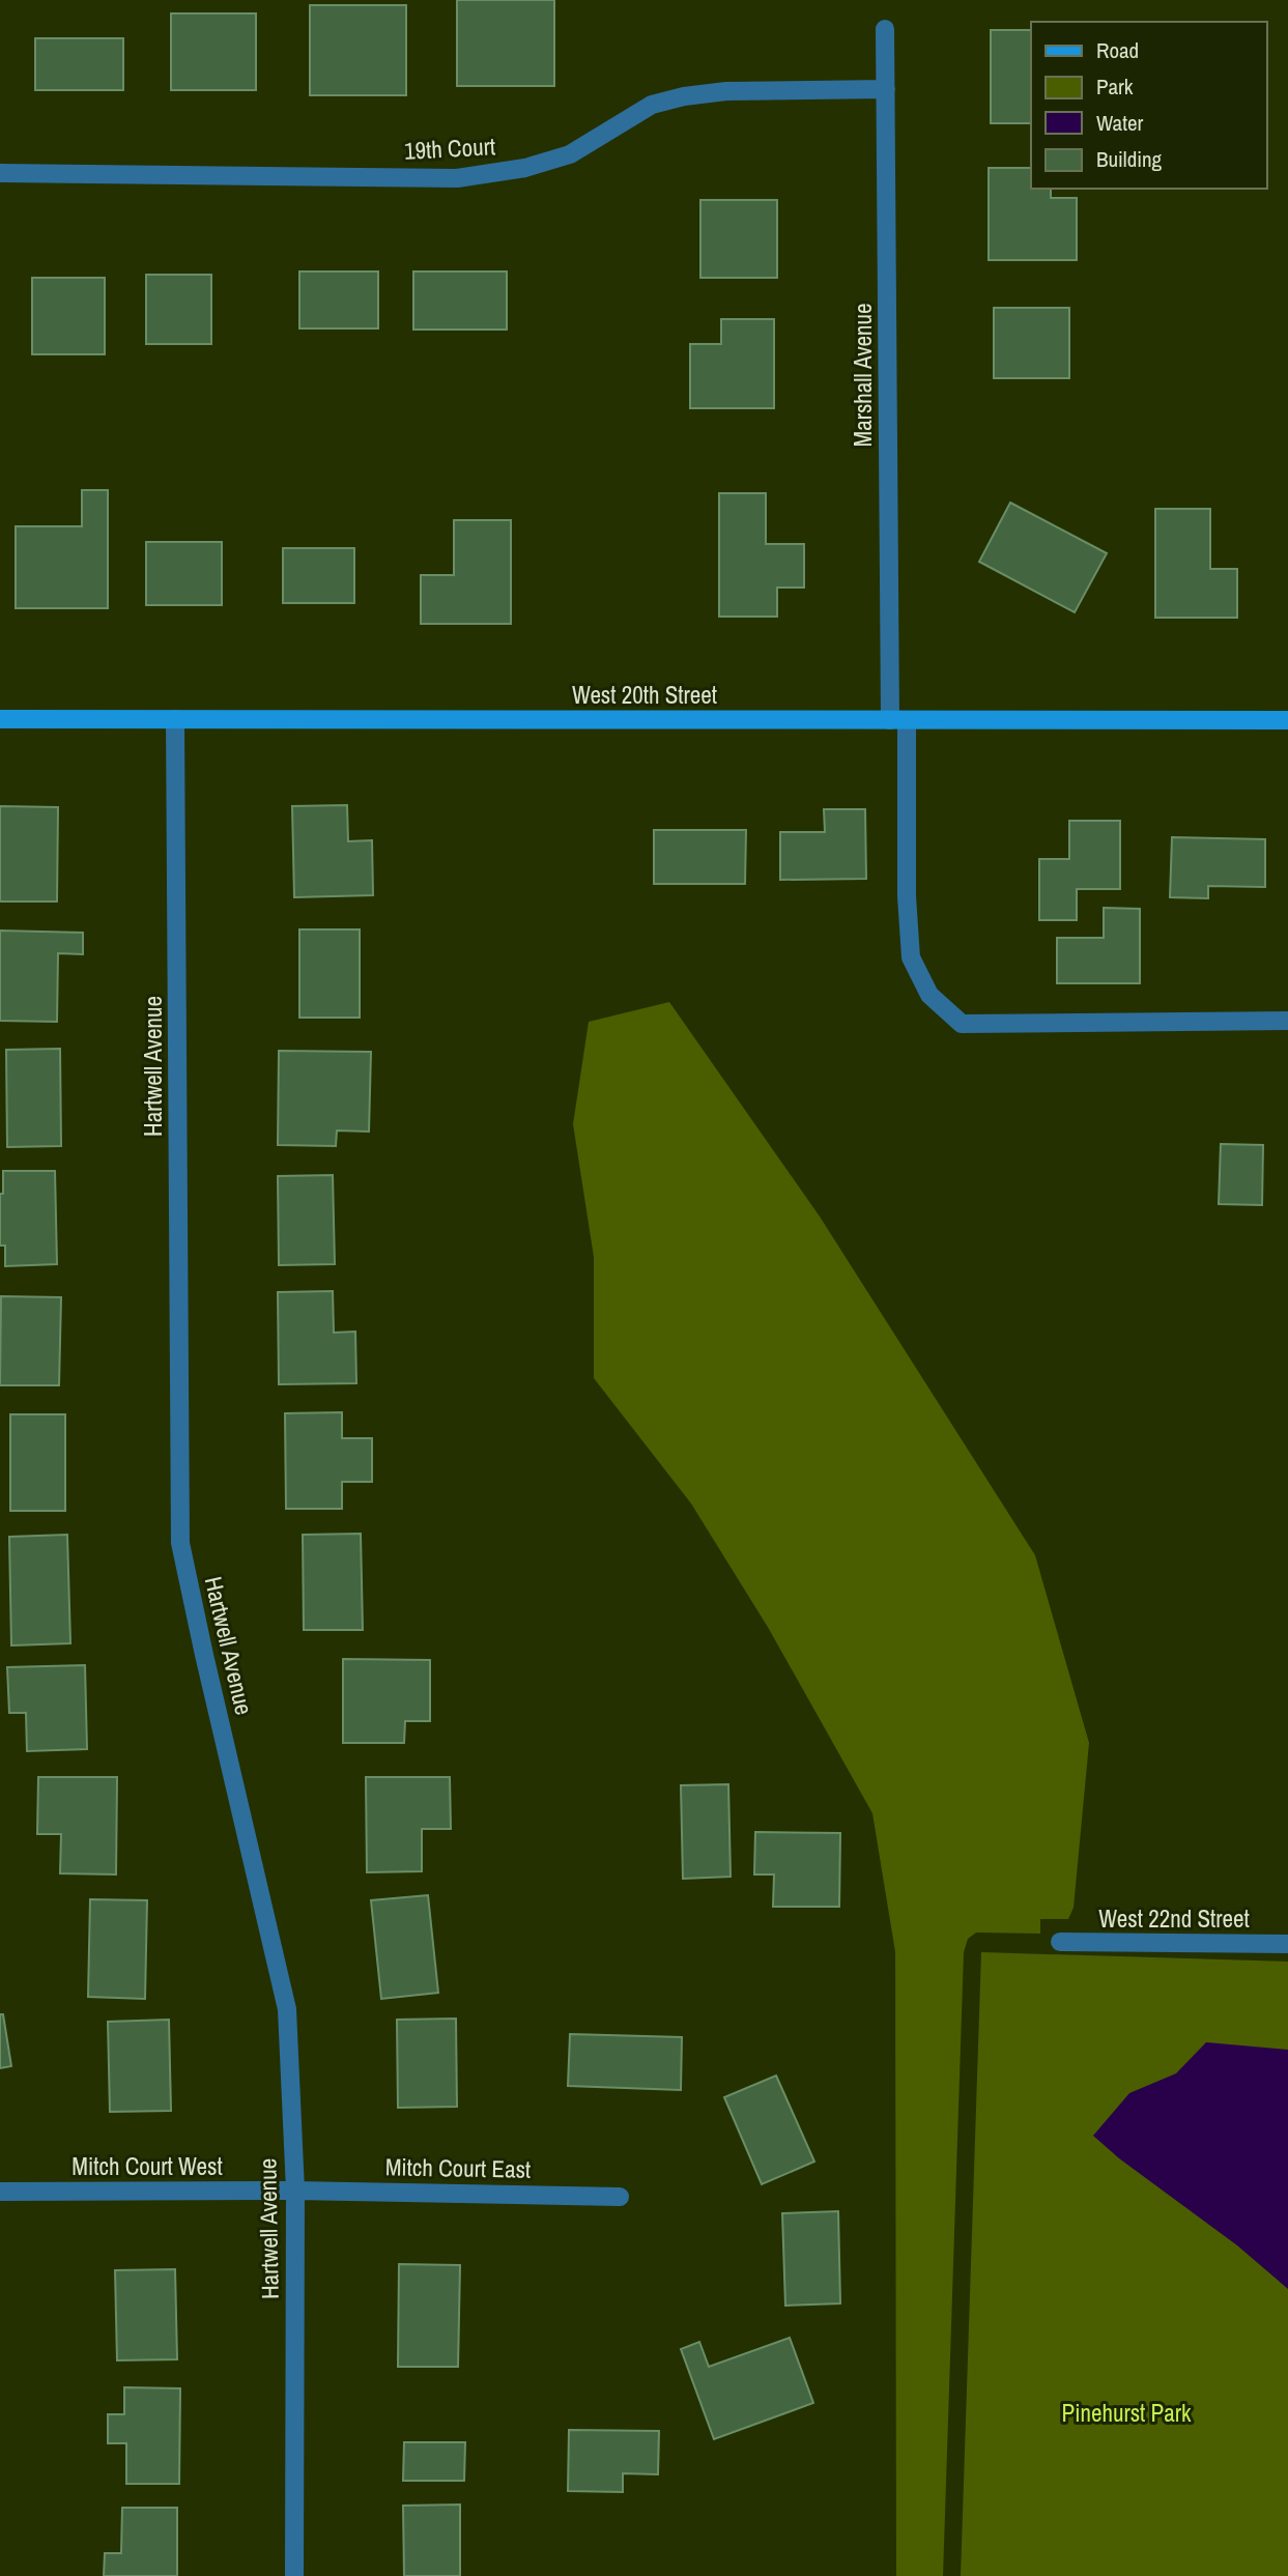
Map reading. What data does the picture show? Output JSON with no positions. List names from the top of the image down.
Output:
{
  "streets": {
    "street": [
      "19th Court",
      "Marshall Avenue",
      "West 20th Street",
      "Hartwell Avenue",
      "West 22nd Street",
      "Mitch Court West",
      "Mitch Court East"
    ]
  },
  "crossings": [
    ["19th Court", "Marshall Avenue"],
    ["Marshall Avenue", "West 20th Street"],
    ["West 20th Street", "Hartwell Avenue"],
    ["Hartwell Avenue", "Mitch Court West"],
    ["Hartwell Avenue", "Mitch Court East"],
    ["Mitch Court West", "Mitch Court East"]
  ],
  "parks": ["Pinehurst Park"],
  "legend": [
    "Road",
    "Park",
    "Water",
    "Building"
  ]
}
